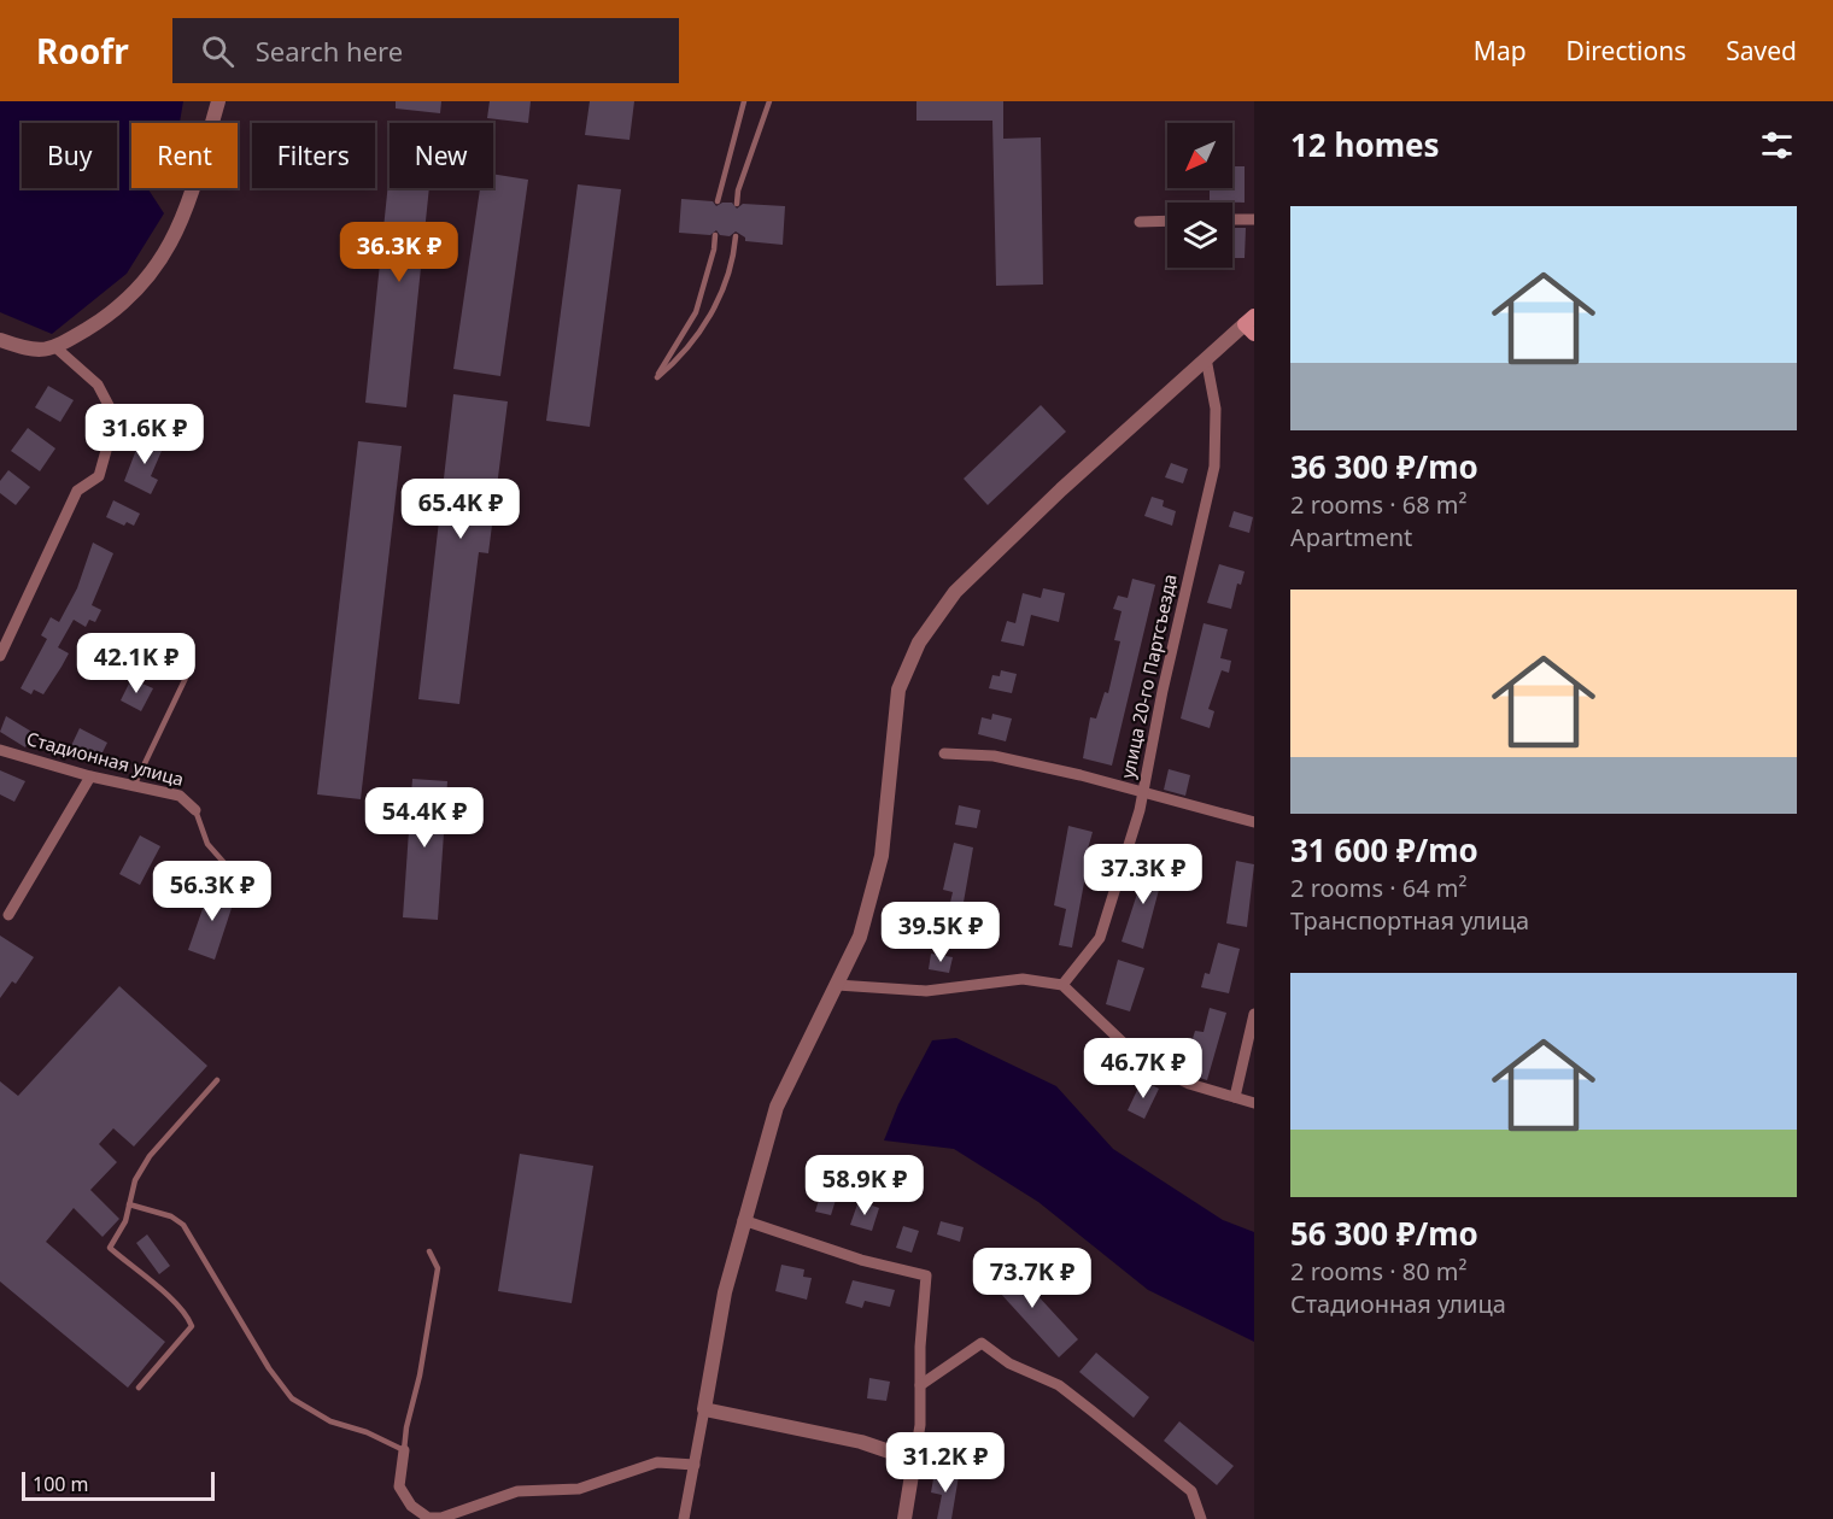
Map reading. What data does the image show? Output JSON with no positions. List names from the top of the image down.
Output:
{
  "streets": {
    "street": ["улица 20-го Партсъезда", "Стадионная улица"]
  },
  "scale_bar": "100 m",
  "north": "bottom left",
  "page": {
    "header": "Roofr",
    "search": "Search here",
    "nav": ["Map", "Directions", "Saved"],
    "heading": "12 homes",
    "chip": [
      "Buy",
      "Rent",
      "Filters",
      "New"
    ],
    "list": [
      {
        "name": "36 300 ₽/mo",
        "note": "2 rooms · 68 m² · Apartment"
      },
      {
        "name": "31 600 ₽/mo",
        "note": "2 rooms · 64 m² · Транспортная улица"
      },
      {
        "name": "56 300 ₽/mo",
        "note": "2 rooms · 80 m² · Стадионная улица"
      }
    ],
    "price": [
      "36.3K ₽",
      "31.6K ₽",
      "65.4K ₽",
      "42.1K ₽",
      "54.4K ₽",
      "37.3K ₽",
      "56.3K ₽",
      "39.5K ₽",
      "46.7K ₽",
      "58.9K ₽",
      "73.7K ₽",
      "31.2K ₽"
    ],
    "scale": "100 m"
  }
}
